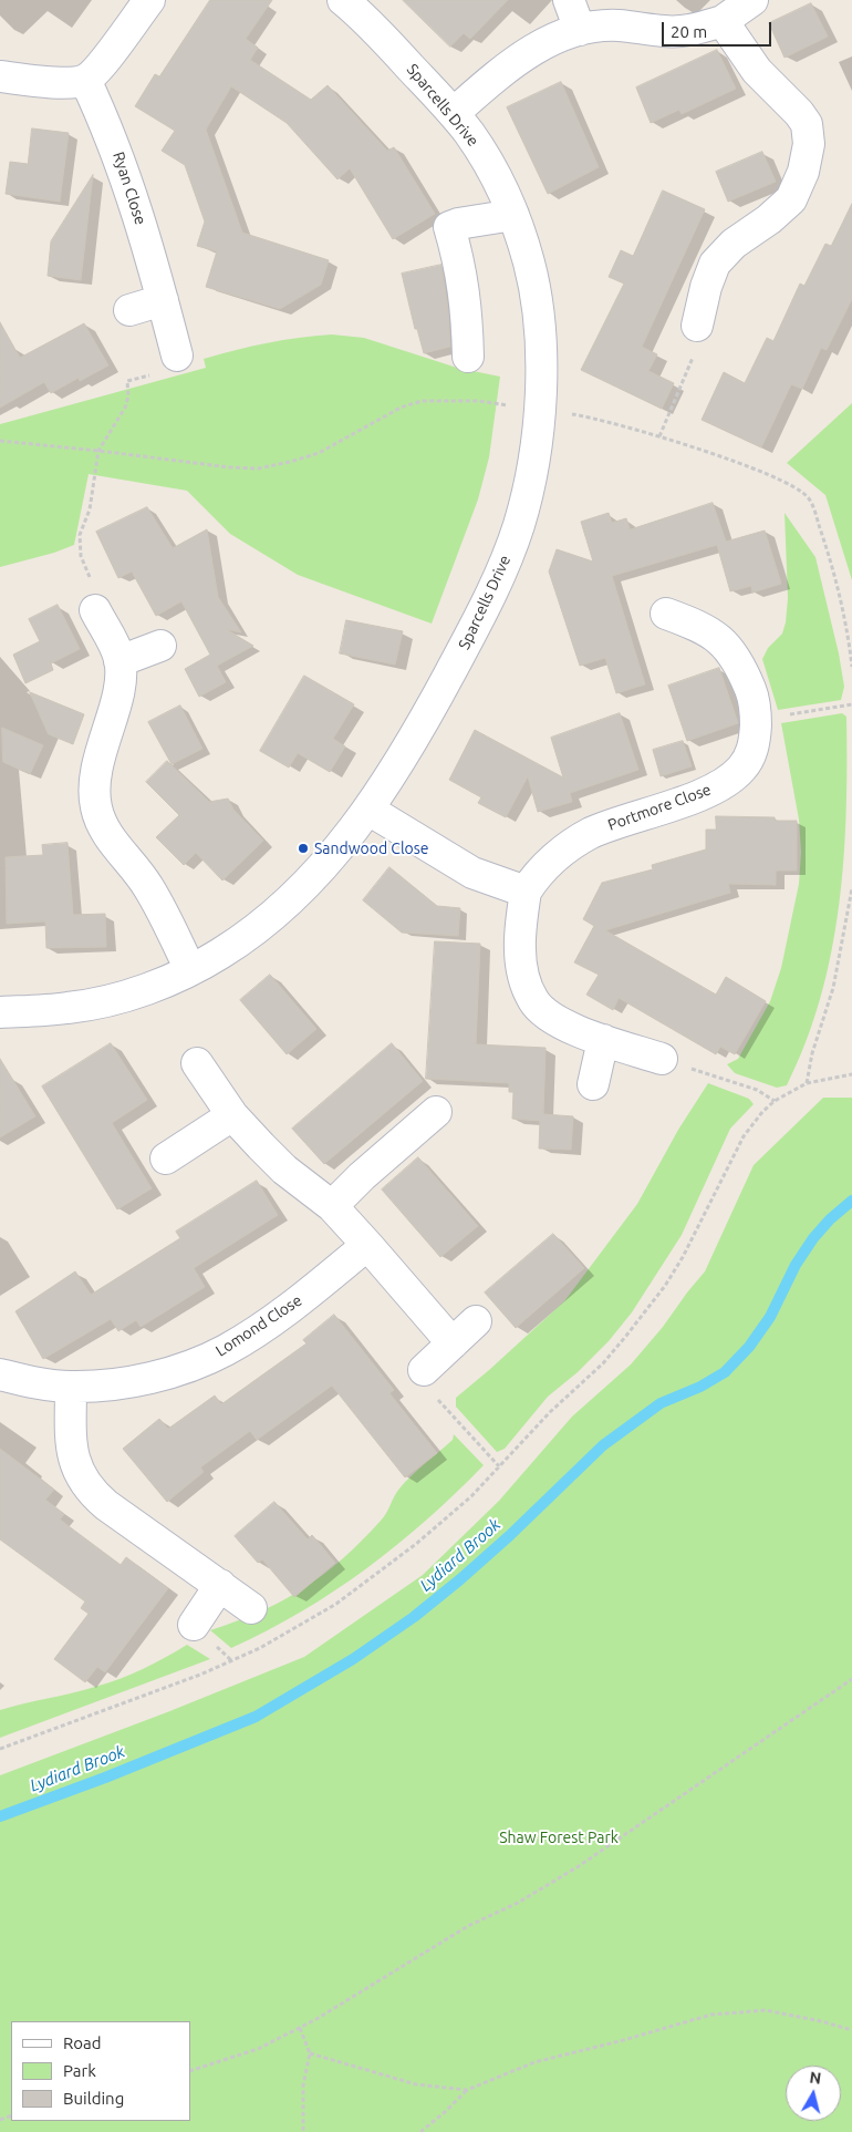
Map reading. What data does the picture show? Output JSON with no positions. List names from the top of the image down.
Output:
{
  "streets": {
    "street": [
      "Sparcells Drive",
      "Ryan Close",
      "Portmore Close",
      "Lomond Close"
    ]
  },
  "water": ["Lydiard Brook"],
  "parks": ["Shaw Forest Park"],
  "places": ["Sandwood Close"],
  "legend": ["Road", "Park", "Building"],
  "scale_bar": "20 m",
  "north": "top"
}
